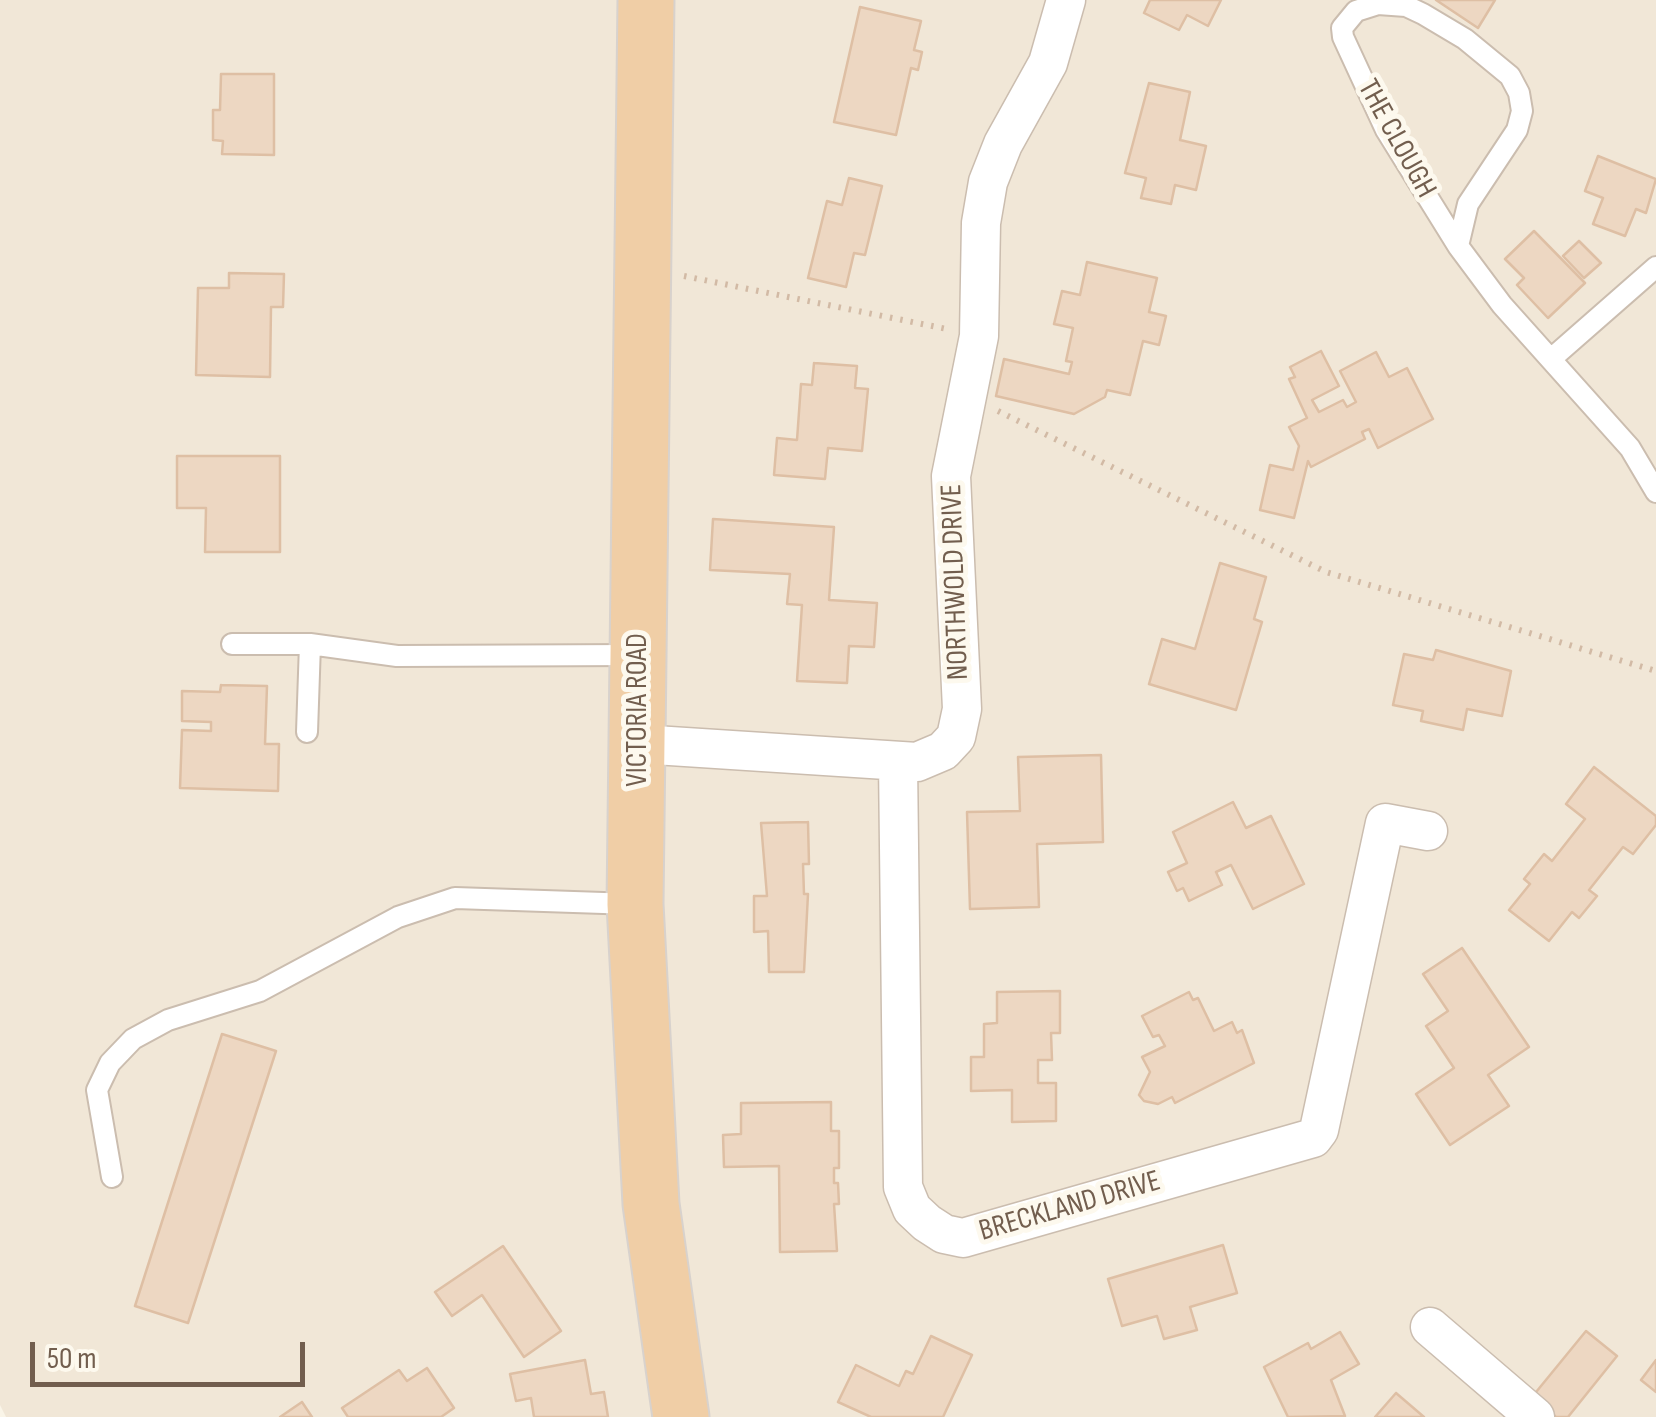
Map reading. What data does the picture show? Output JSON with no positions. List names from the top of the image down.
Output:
{
  "streets": {
    "highway": ["VICTORIA ROAD"],
    "street": ["NORTHWOLD DRIVE", "BRECKLAND DRIVE"],
    "lane": ["THE CLOUGH"]
  },
  "crossings": [
    ["NORTHWOLD DRIVE", "VICTORIA ROAD"],
    ["NORTHWOLD DRIVE", "BRECKLAND DRIVE"]
  ],
  "scale_bar": "50 m"
}
